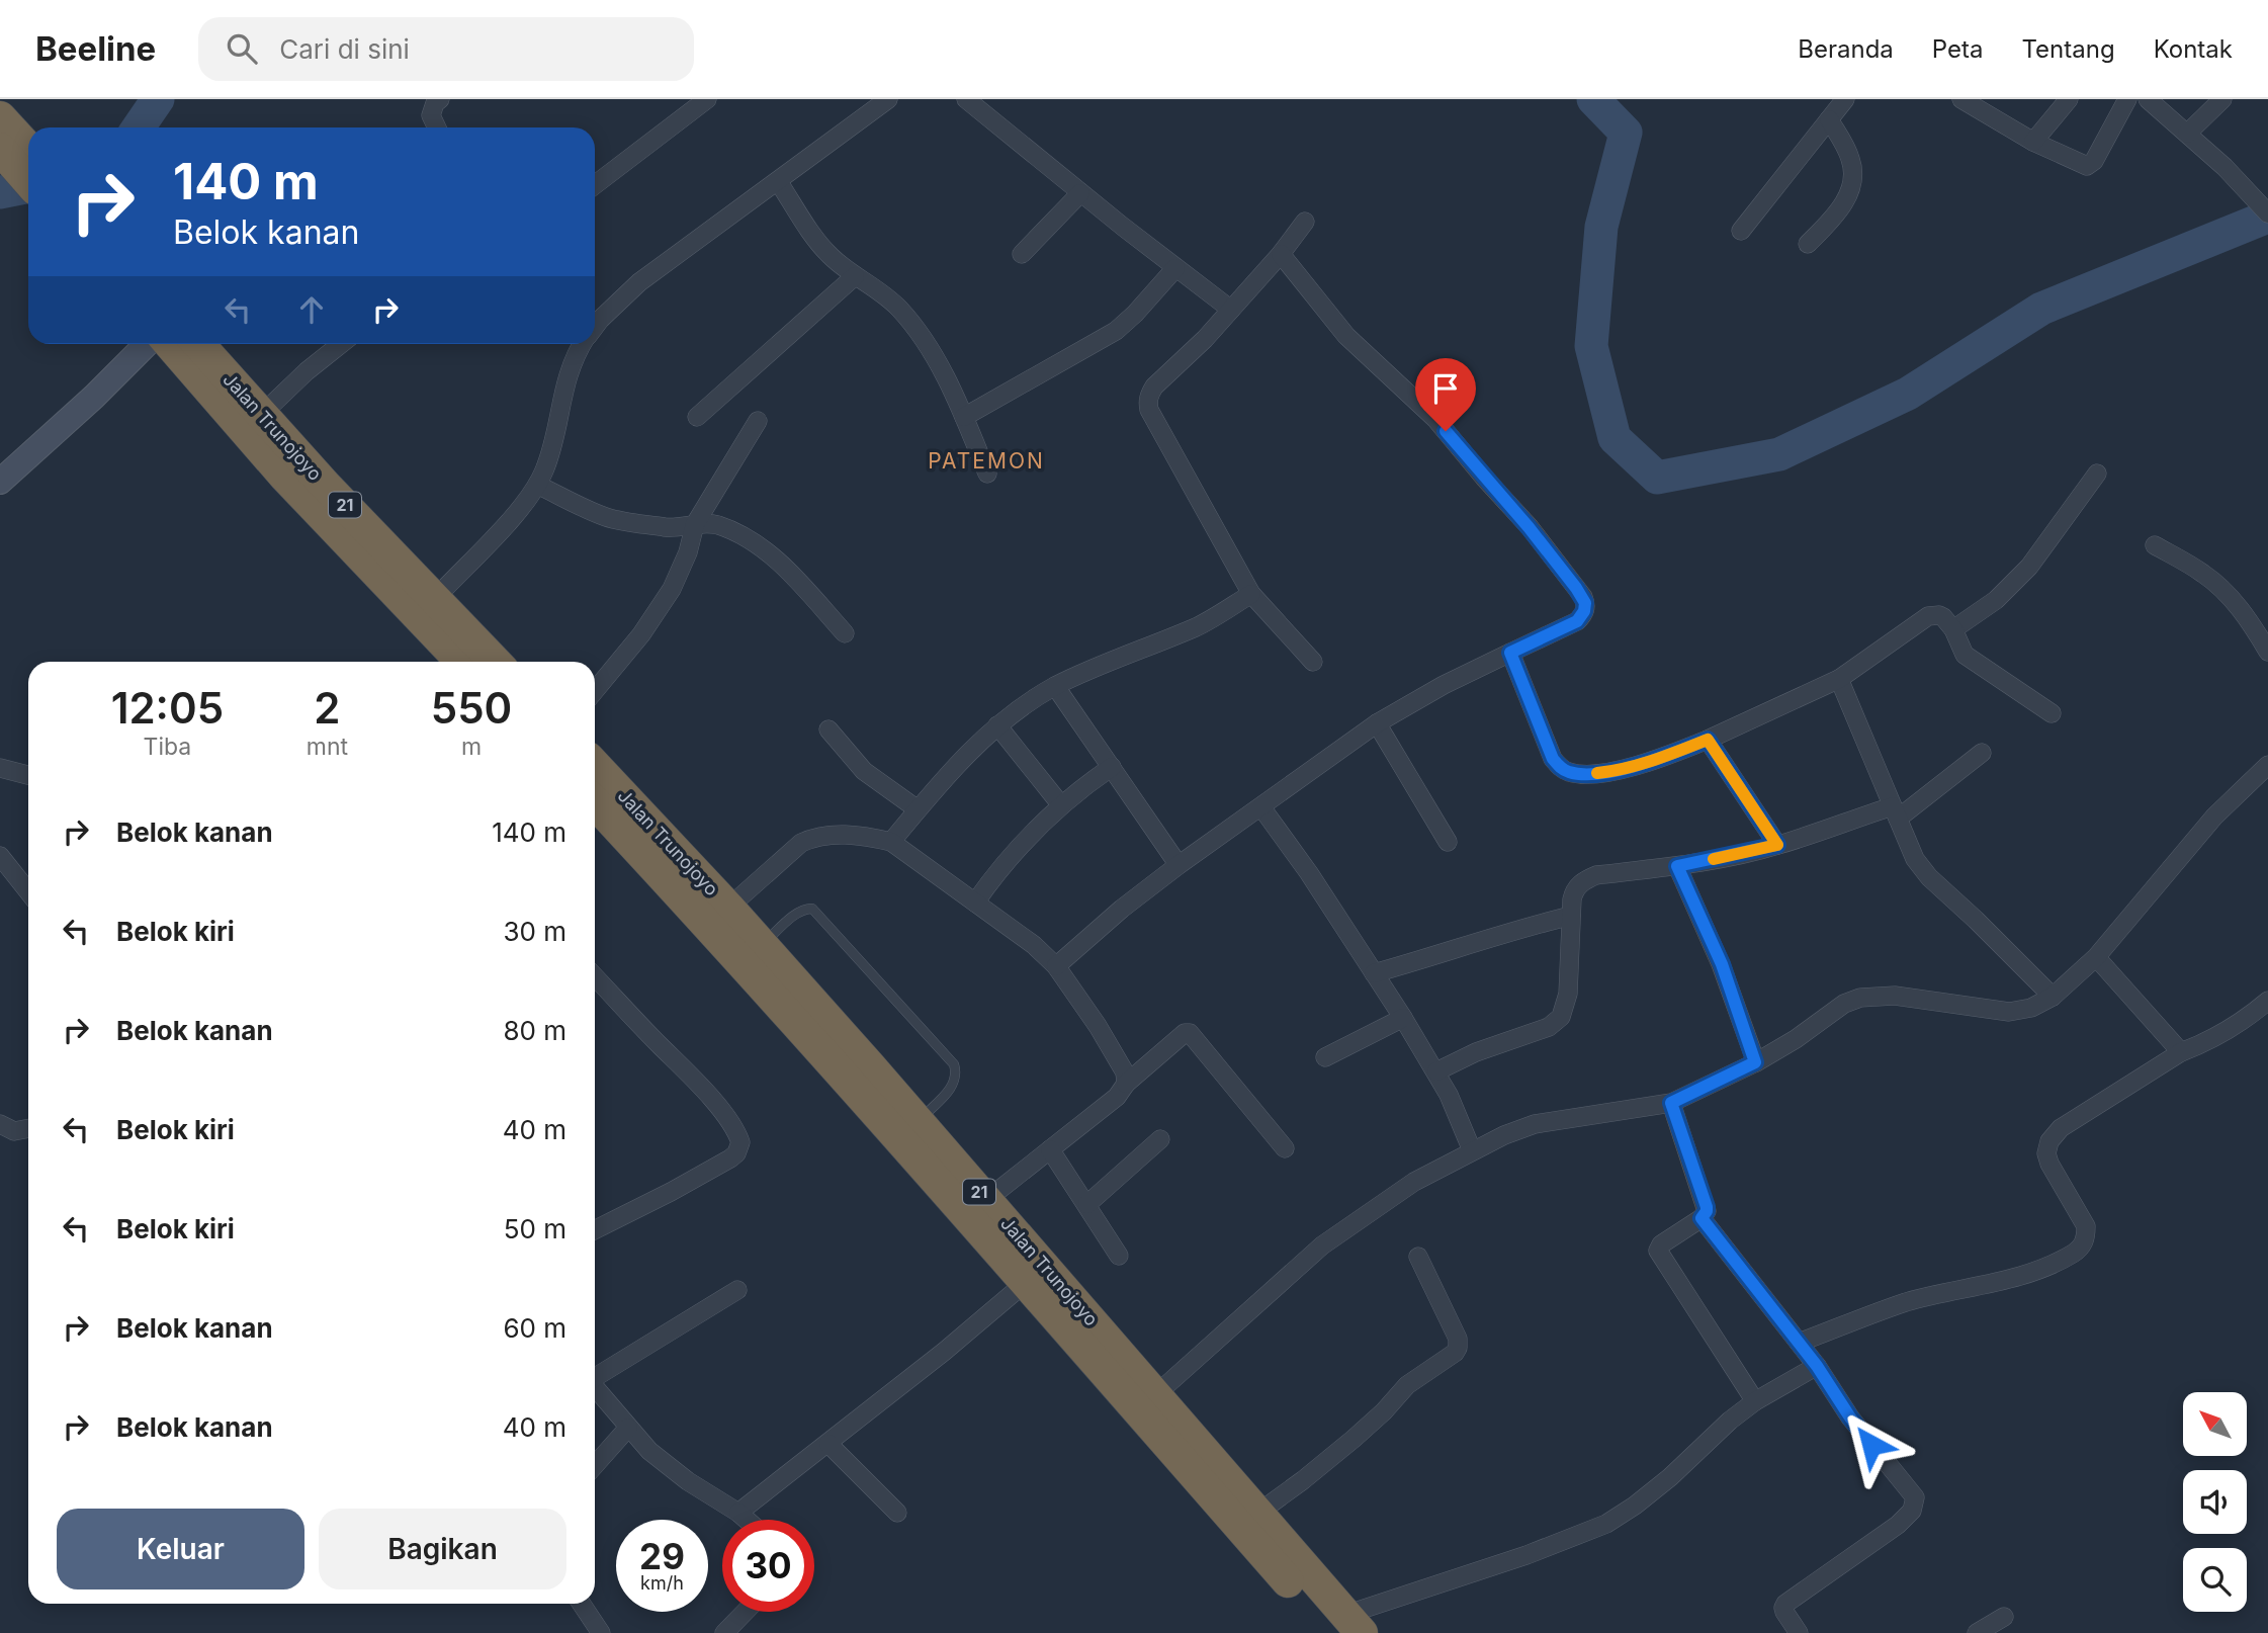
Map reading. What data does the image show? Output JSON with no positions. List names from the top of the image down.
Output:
{
  "streets": {
    "highway": ["Jalan Trunojoyo", "21"]
  },
  "districts": ["PATEMON"],
  "north": "top left",
  "page": {
    "header": "Beeline",
    "search": "Cari di sini",
    "nav": [
      "Beranda",
      "Peta",
      "Tentang",
      "Kontak"
    ],
    "turn": ["140 m", "Belok kanan"],
    "eta": [
      "12:05",
      "Tiba",
      "2",
      "mnt",
      "550",
      "m"
    ],
    "list": [
      {
        "name": "Belok kanan",
        "value": "140 m"
      },
      {
        "name": "Belok kiri",
        "value": "30 m"
      },
      {
        "name": "Belok kanan",
        "value": "80 m"
      },
      {
        "name": "Belok kiri",
        "value": "40 m"
      },
      {
        "name": "Belok kiri",
        "value": "50 m"
      },
      {
        "name": "Belok kanan",
        "value": "60 m"
      },
      {
        "name": "Belok kanan",
        "value": "40 m"
      }
    ],
    "buttons": ["Keluar", "Bagikan"],
    "speed": "29 km/h",
    "limit": "30"
  }
}
